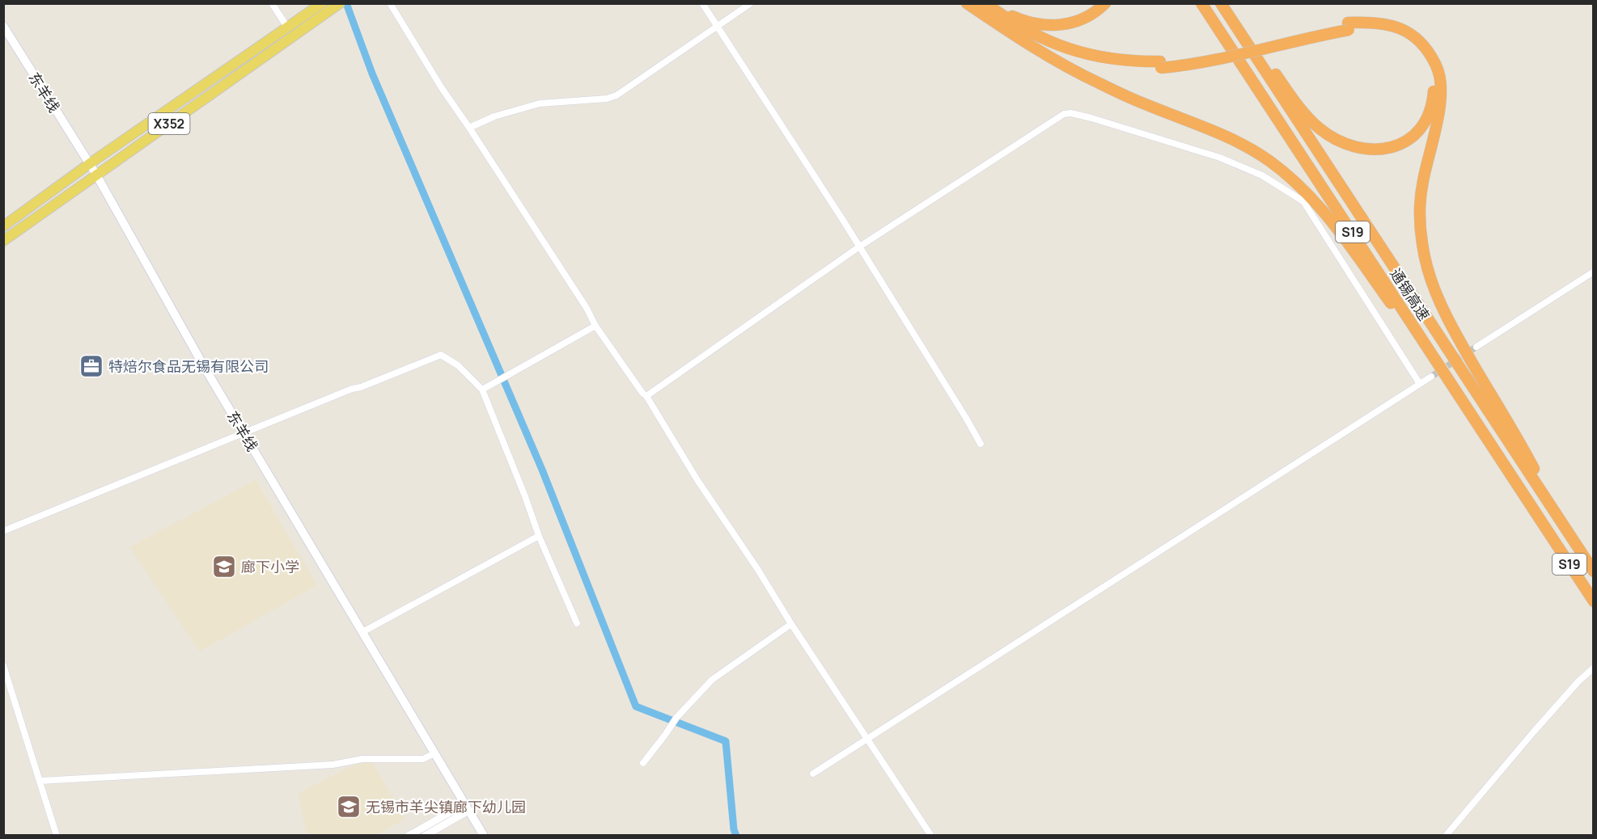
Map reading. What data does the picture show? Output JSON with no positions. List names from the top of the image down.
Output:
{
  "streets": {
    "highway": ["S19", "通锡高速"],
    "main road": ["东羊线", "X352"]
  },
  "crossings": [
    ["东羊线", "X352"]
  ],
  "places": {
    "office": ["特焙尔食品无锡有限公司"],
    "school or university": ["廊下小学", "无锡市羊尖镇廊下幼儿园"]
  }
}
